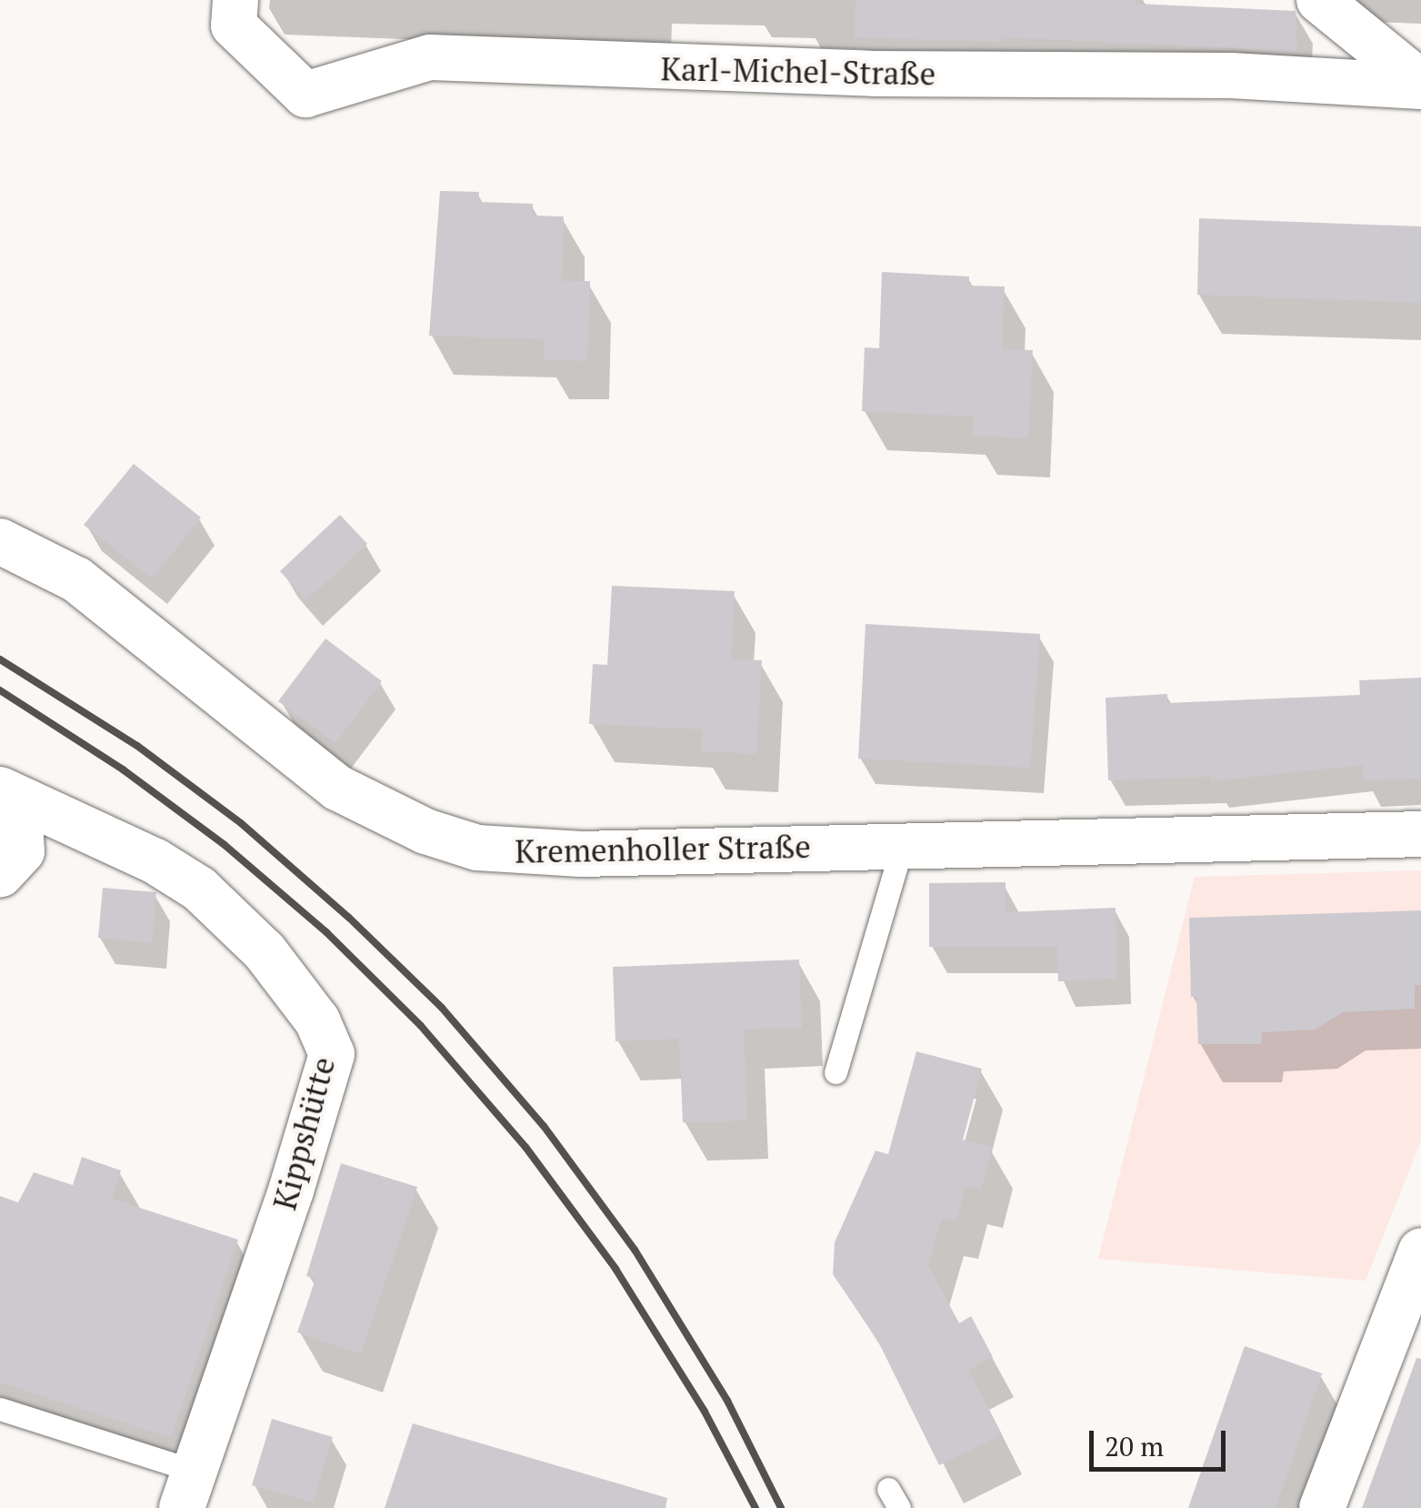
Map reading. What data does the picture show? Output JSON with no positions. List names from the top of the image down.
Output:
{
  "streets": {
    "street": ["Karl-Michel-Straße", "Kremenholler Straße", "Kippshütte"]
  },
  "scale_bar": "20 m"
}
